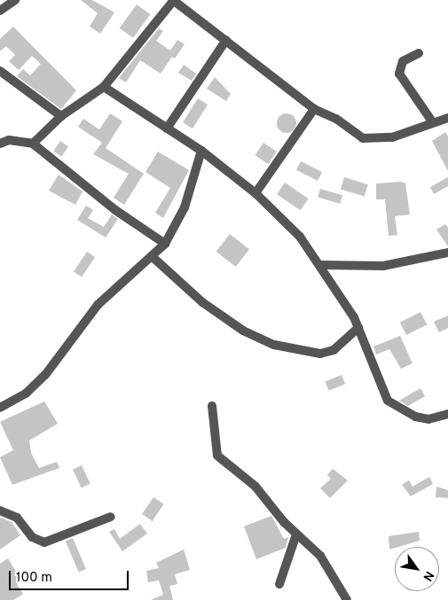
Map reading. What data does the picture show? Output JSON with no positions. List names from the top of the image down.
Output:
{
  "scale_bar": "100 m",
  "north": "bottom right"
}
